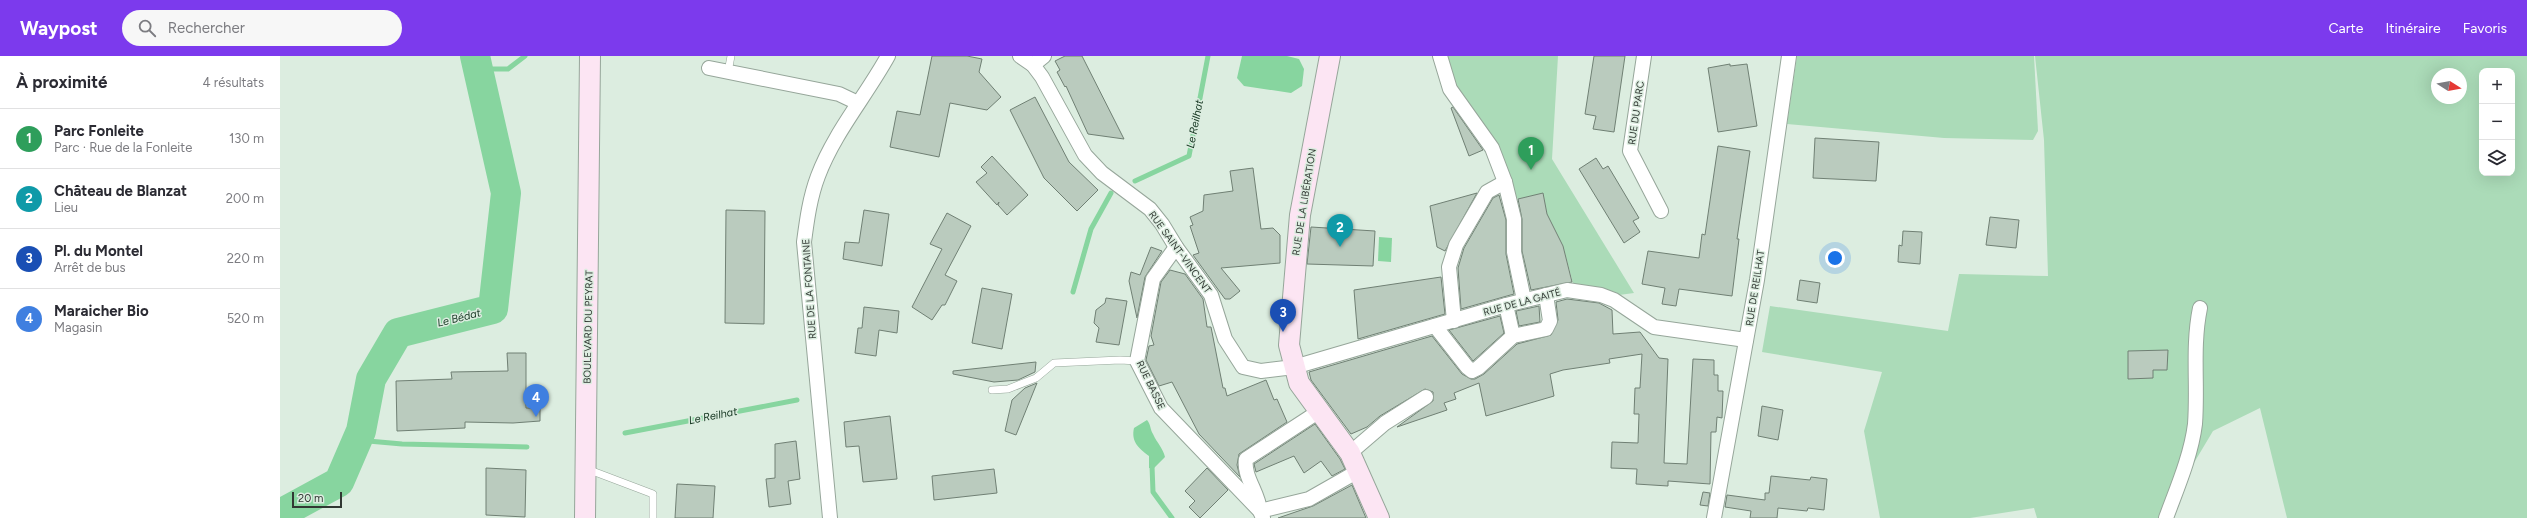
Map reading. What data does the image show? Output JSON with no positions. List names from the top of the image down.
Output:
{
  "streets": {
    "main road": ["RUE DE LA LIBÉRATION", "BOULEVARD DU PEYRAT"],
    "street": [
      "RUE DU PARC",
      "RUE SAINT-VINCENT",
      "RUE DE REILHAT",
      "RUE DE LA FONTAINE",
      "RUE DE LA GAITÉ",
      "RUE BASSE"
    ]
  },
  "crossings": [
    ["RUE DE LA LIBÉRATION", "RUE SAINT-VINCENT"],
    ["RUE DE LA LIBÉRATION", "RUE DE LA GAITÉ"],
    ["RUE SAINT-VINCENT", "RUE DE LA GAITÉ"],
    ["RUE SAINT-VINCENT", "RUE BASSE"],
    ["RUE DE REILHAT", "RUE DE LA GAITÉ"]
  ],
  "water": ["Le Reilhat", "Le Bédat"],
  "scale_bar": "20 m",
  "north": "right",
  "page": {
    "header": "Waypost",
    "search": "Rechercher",
    "nav": ["Carte", "Itinéraire", "Favoris"],
    "heading": ["À proximité", "4 résultats"],
    "map_buttons": ["+", "−"],
    "list": [
      {
        "mark": "1",
        "name": "Parc Fonleite",
        "note": "Parc · Rue de la Fonleite",
        "value": "130 m"
      },
      {
        "mark": "2",
        "name": "Château de Blanzat",
        "note": "Lieu",
        "value": "200 m"
      },
      {
        "mark": "3",
        "name": "Pl. du Montel",
        "note": "Arrêt de bus",
        "value": "220 m"
      },
      {
        "mark": "4",
        "name": "Maraicher Bio",
        "note": "Magasin",
        "value": "520 m"
      }
    ],
    "pins": [
      "1",
      "2",
      "3",
      "4"
    ],
    "scale": "20 m"
  }
}
